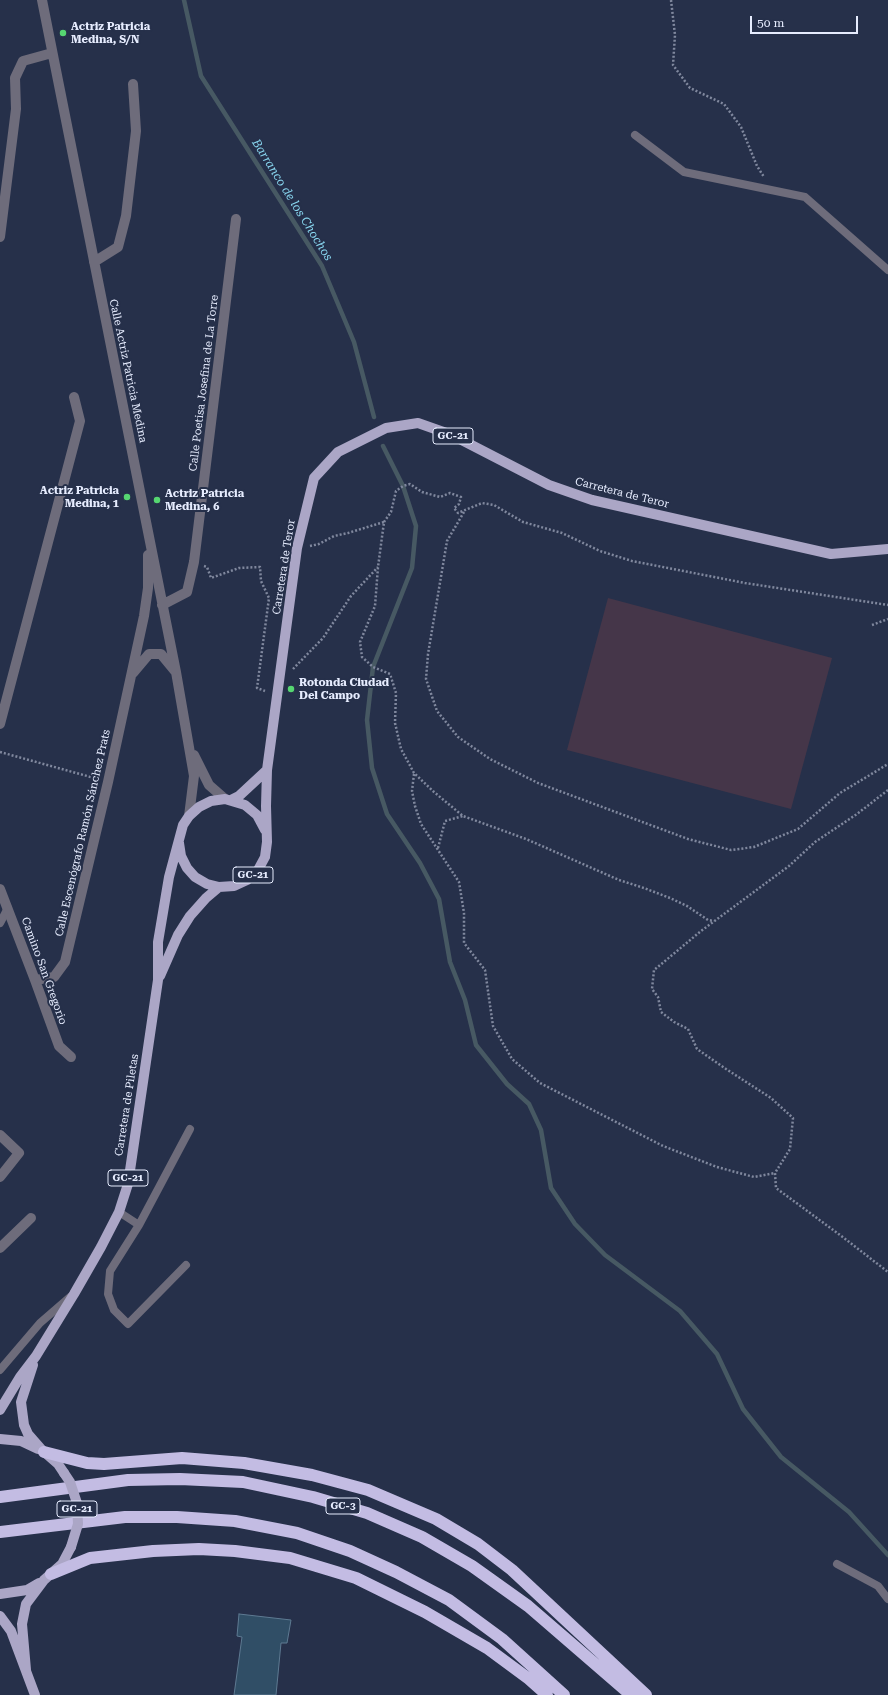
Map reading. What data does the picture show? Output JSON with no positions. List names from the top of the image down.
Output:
{
  "streets": {
    "highway": ["GC-3"],
    "main road": ["GC-21", "Carretera de Teror", "Carretera de Piletas"],
    "street": [
      "Calle Actriz Patricia Medina",
      "Calle Poetisa Josefina de La Torre",
      "Calle Escenógrafo Ramón Sánchez Prats",
      "Camino San Gregorio"
    ]
  },
  "crossings": [
    ["Calle Actriz Patricia Medina", "Calle Poetisa Josefina de La Torre"],
    ["Calle Actriz Patricia Medina", "GC-21"],
    ["Calle Actriz Patricia Medina", "Calle Escenógrafo Ramón Sánchez Prats"],
    ["GC-21", "Carretera de Teror"],
    ["GC-21", "Carretera de Piletas"],
    ["Calle Escenógrafo Ramón Sánchez Prats", "Camino San Gregorio"]
  ],
  "water": ["Barranco de los Chochos"],
  "places": [
    "Actriz Patricia Medina, S/N",
    "Actriz Patricia Medina, 1",
    "Actriz Patricia Medina, 6",
    "Rotonda Ciudad Del Campo"
  ],
  "scale_bar": "50 m"
}
